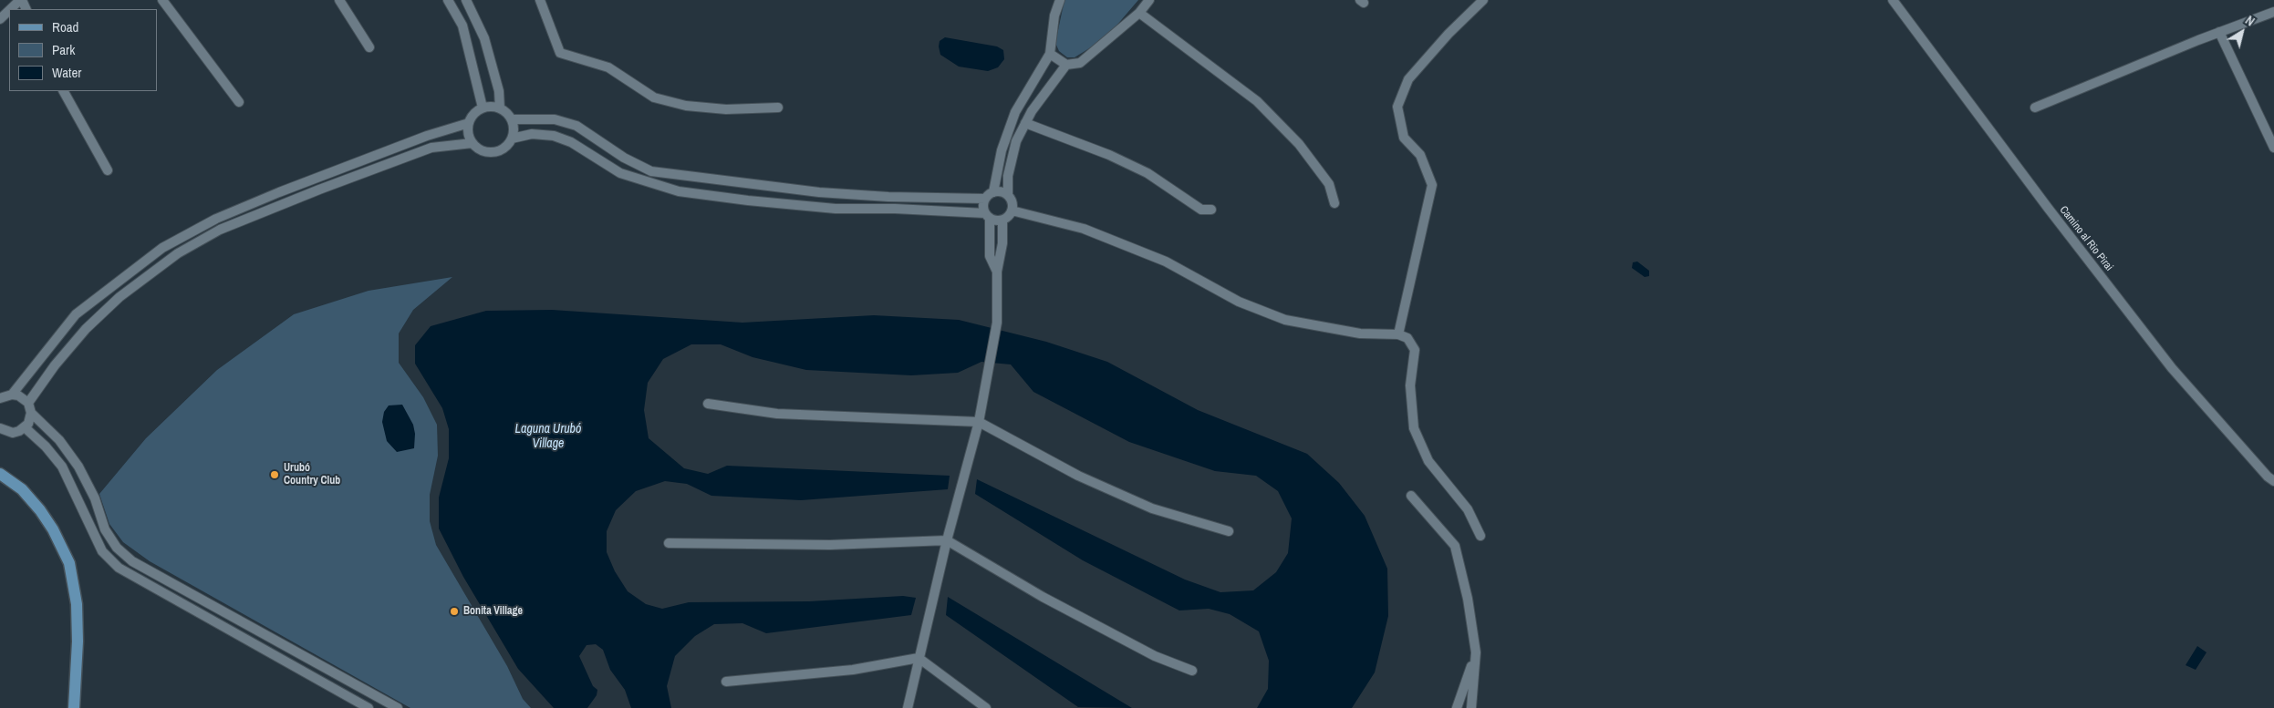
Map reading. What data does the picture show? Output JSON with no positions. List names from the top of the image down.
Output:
{
  "streets": {
    "street": ["Camino al Rio Pirai"]
  },
  "water": ["Laguna Urubó Village"],
  "places": ["Urubó Country Club", "Bonita Village"],
  "legend": ["Road", "Park", "Water"],
  "north": "top right"
}
